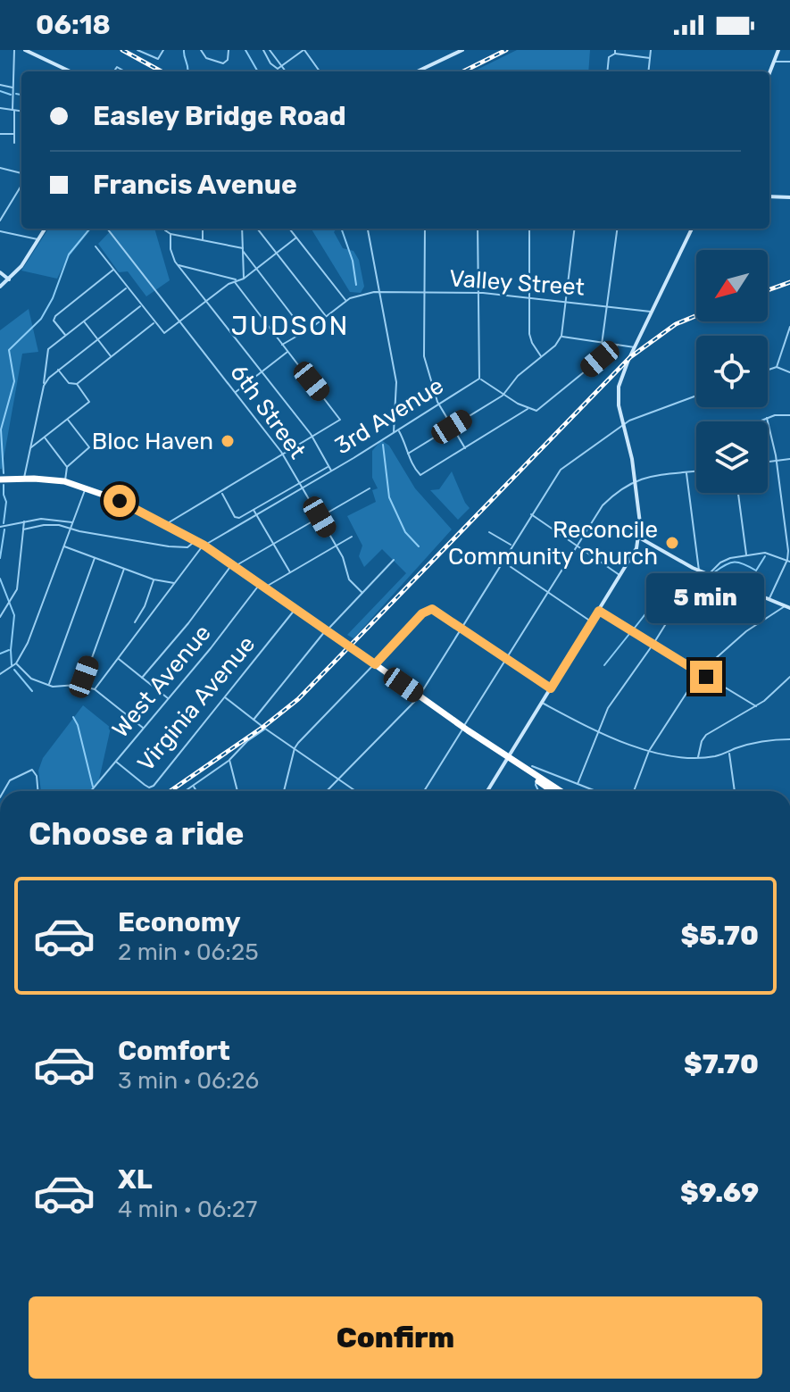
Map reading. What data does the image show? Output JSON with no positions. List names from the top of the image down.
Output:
{
  "streets": {
    "street": [
      "Valley Street",
      "6th Street",
      "3rd Avenue",
      "West Avenue",
      "Virginia Avenue"
    ]
  },
  "crossings": [
    ["6th Street", "3rd Avenue"],
    ["West Avenue", "Virginia Avenue"]
  ],
  "districts": ["JUDSON"],
  "places": ["Bloc Haven", "Reconcile Community Church"],
  "north": "bottom left",
  "page": {
    "status": "06:18",
    "banner": ["Easley Bridge Road", "Francis Avenue"],
    "bubble": "5 min",
    "heading": "Choose a ride",
    "list": [
      {
        "name": "Economy",
        "note": "2 min · 06:25",
        "value": "$5.70"
      },
      {
        "name": "Comfort",
        "note": "3 min · 06:26",
        "value": "$7.70"
      },
      {
        "name": "XL",
        "note": "4 min · 06:27",
        "value": "$9.69"
      }
    ],
    "buttons": "Confirm"
  }
}
